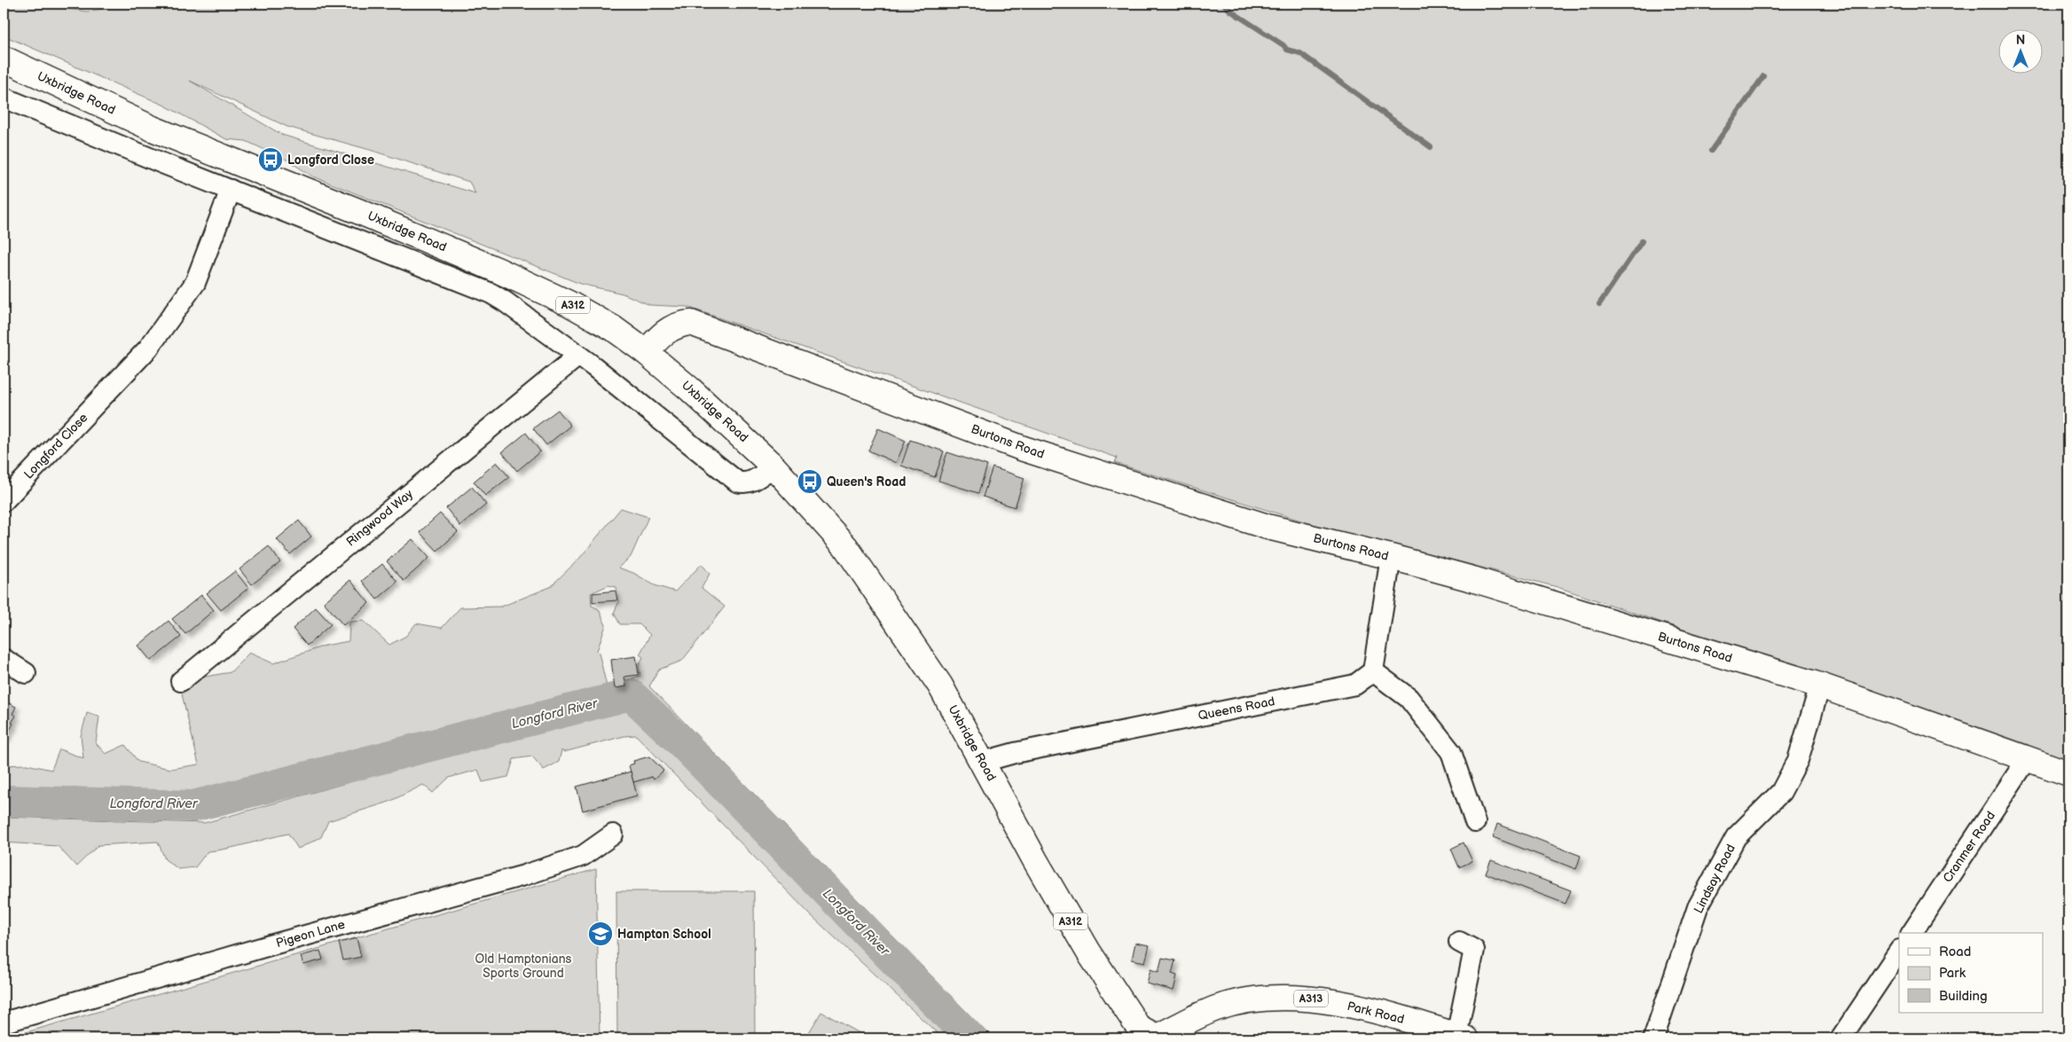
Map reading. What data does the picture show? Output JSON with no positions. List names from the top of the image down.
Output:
{
  "streets": {
    "main road": [
      "Uxbridge Road",
      "A312",
      "Burtons Road",
      "A313",
      "Park Road"
    ],
    "street": [
      "Longford Close",
      "Ringwood Way",
      "Queens Road",
      "Cranmer Road",
      "Lindsay Road",
      "Pigeon Lane"
    ]
  },
  "crossings": [
    ["Uxbridge Road", "Burtons Road"],
    ["Uxbridge Road", "Queens Road"],
    ["Uxbridge Road", "Park Road"],
    ["Burtons Road", "Cranmer Road"],
    ["Burtons Road", "Lindsay Road"]
  ],
  "water": ["Longford River"],
  "parks": ["Old Hamptonians Sports Ground"],
  "places": {
    "bus stop": ["Longford Close", "Queen's Road"],
    "school or university": ["Hampton School"]
  },
  "legend": ["Road", "Park", "Building"],
  "north": "top"
}
